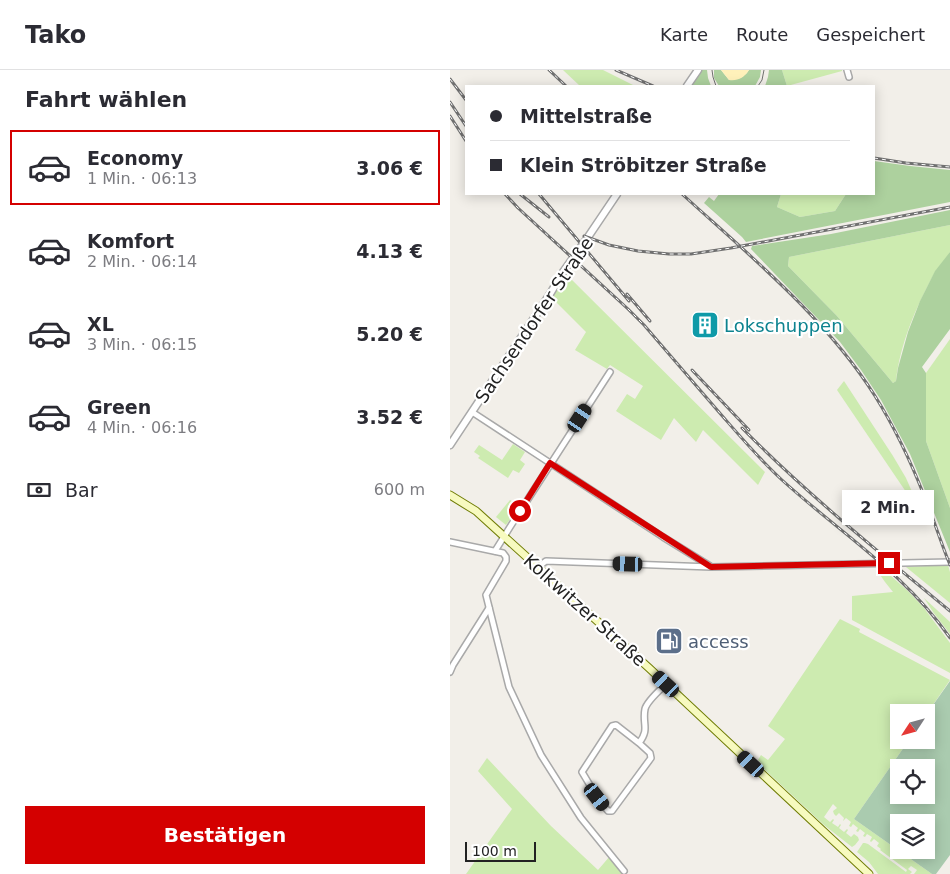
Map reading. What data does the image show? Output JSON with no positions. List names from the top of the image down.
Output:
{
  "streets": {
    "main road": ["Kolkwitzer Straße"],
    "street": ["Sachsendorfer Straße"]
  },
  "places": {
    "building": ["Lokschuppen"],
    "fuel station": ["access"]
  },
  "scale_bar": "100 m",
  "north": "bottom left",
  "page": {
    "header": "Tako",
    "nav": ["Karte", "Route", "Gespeichert"],
    "heading": "Fahrt wählen",
    "banner": ["Mittelstraße", "Klein Ströbitzer Straße"],
    "list": [
      {
        "name": "Economy",
        "note": "1 Min. · 06:13",
        "value": "3.06 €"
      },
      {
        "name": "Komfort",
        "note": "2 Min. · 06:14",
        "value": "4.13 €"
      },
      {
        "name": "XL",
        "note": "3 Min. · 06:15",
        "value": "5.20 €"
      },
      {
        "name": "Green",
        "note": "4 Min. · 06:16",
        "value": "3.52 €"
      }
    ],
    "pay": ["Bar", "600 m"],
    "bubble": "2 Min.",
    "buttons": "Bestätigen",
    "scale": "100 m"
  }
}
